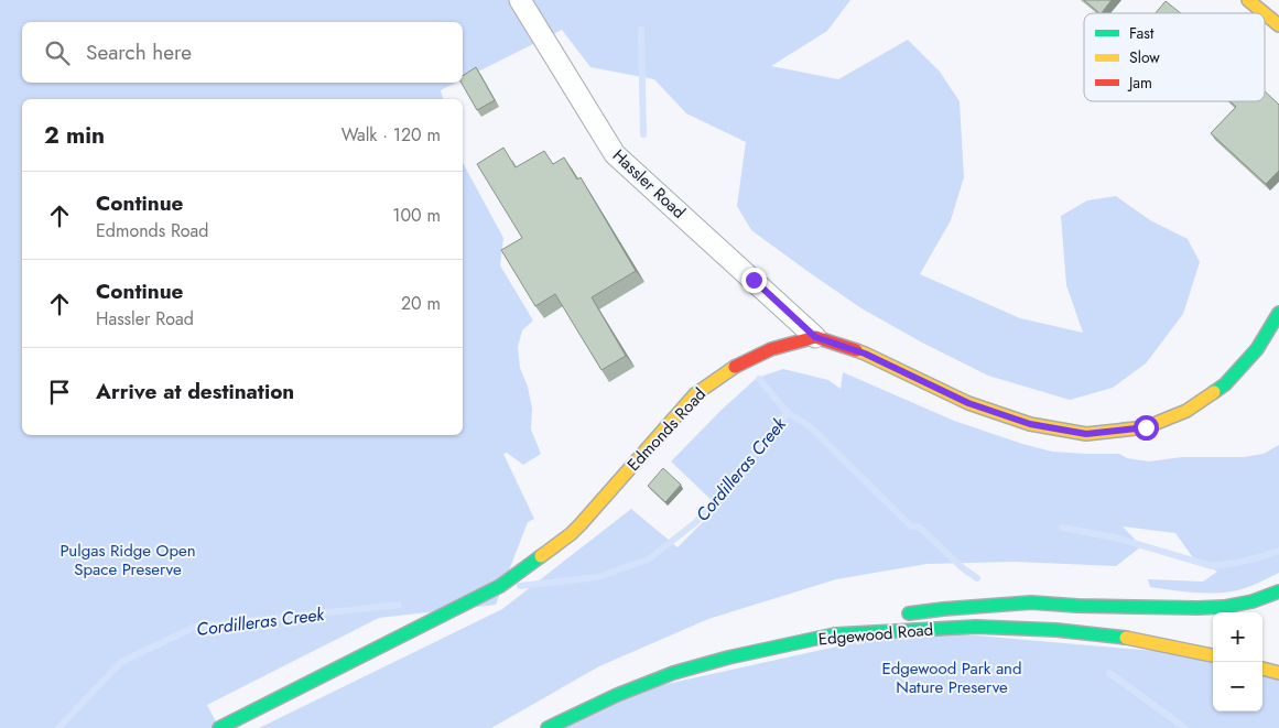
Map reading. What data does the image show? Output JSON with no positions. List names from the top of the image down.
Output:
{
  "streets": {
    "street": ["Hassler Road", "Edmonds Road", "Edgewood Road"]
  },
  "crossings": [
    ["Hassler Road", "Edmonds Road"]
  ],
  "water": ["Cordilleras Creek"],
  "parks": ["Pulgas Ridge Open Space Preserve", "Edgewood Park and Nature Preserve"],
  "legend": ["Fast", "Slow", "Jam"],
  "page": {
    "search": "Search here",
    "heading": ["2 min", "Walk · 120 m"],
    "list": [
      ["Continue", "Edmonds Road", "100 m"],
      ["Continue", "Hassler Road", "20 m"],
      "Arrive at destination"
    ],
    "map_buttons": ["+", "−"]
  }
}
